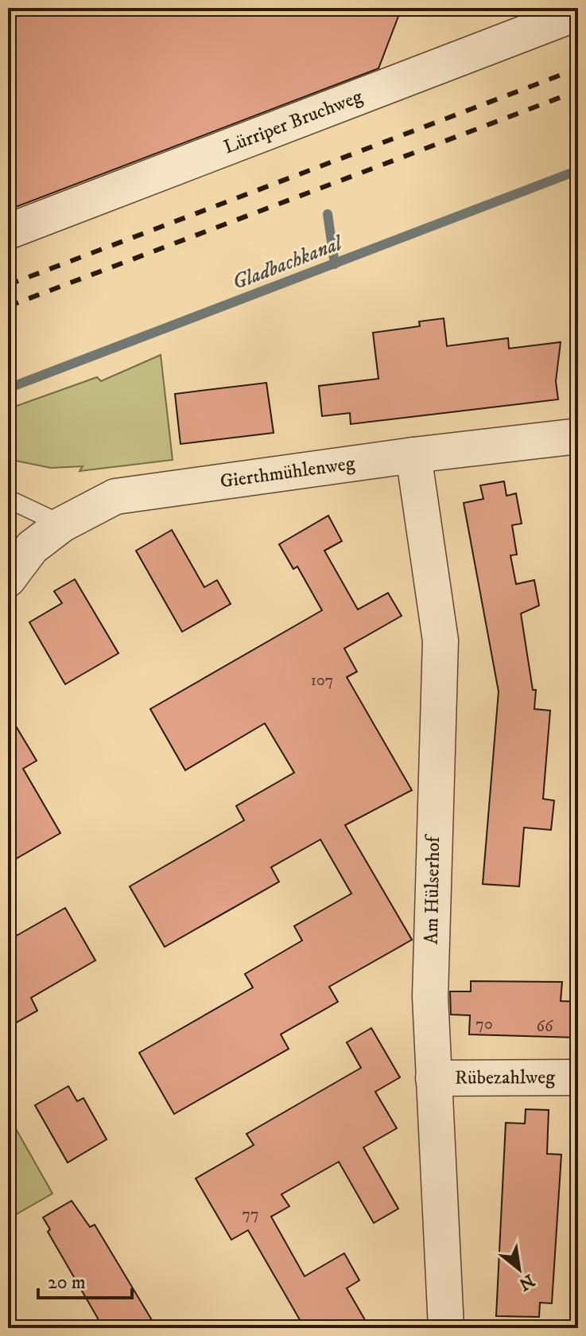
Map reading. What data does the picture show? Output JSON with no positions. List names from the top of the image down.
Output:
{
  "streets": {
    "street": [
      "Lürriper Bruchweg",
      "Gierthmühlenweg",
      "Am Hülserhof",
      "Rübezahlweg"
    ]
  },
  "crossings": [
    ["Gierthmühlenweg", "Am Hülserhof"],
    ["Am Hülserhof", "Rübezahlweg"]
  ],
  "water": ["Gladbachkanal"],
  "house_numbers": [
    "107",
    "70",
    "66",
    "77"
  ],
  "scale_bar": "20 m",
  "north": "bottom right"
}
